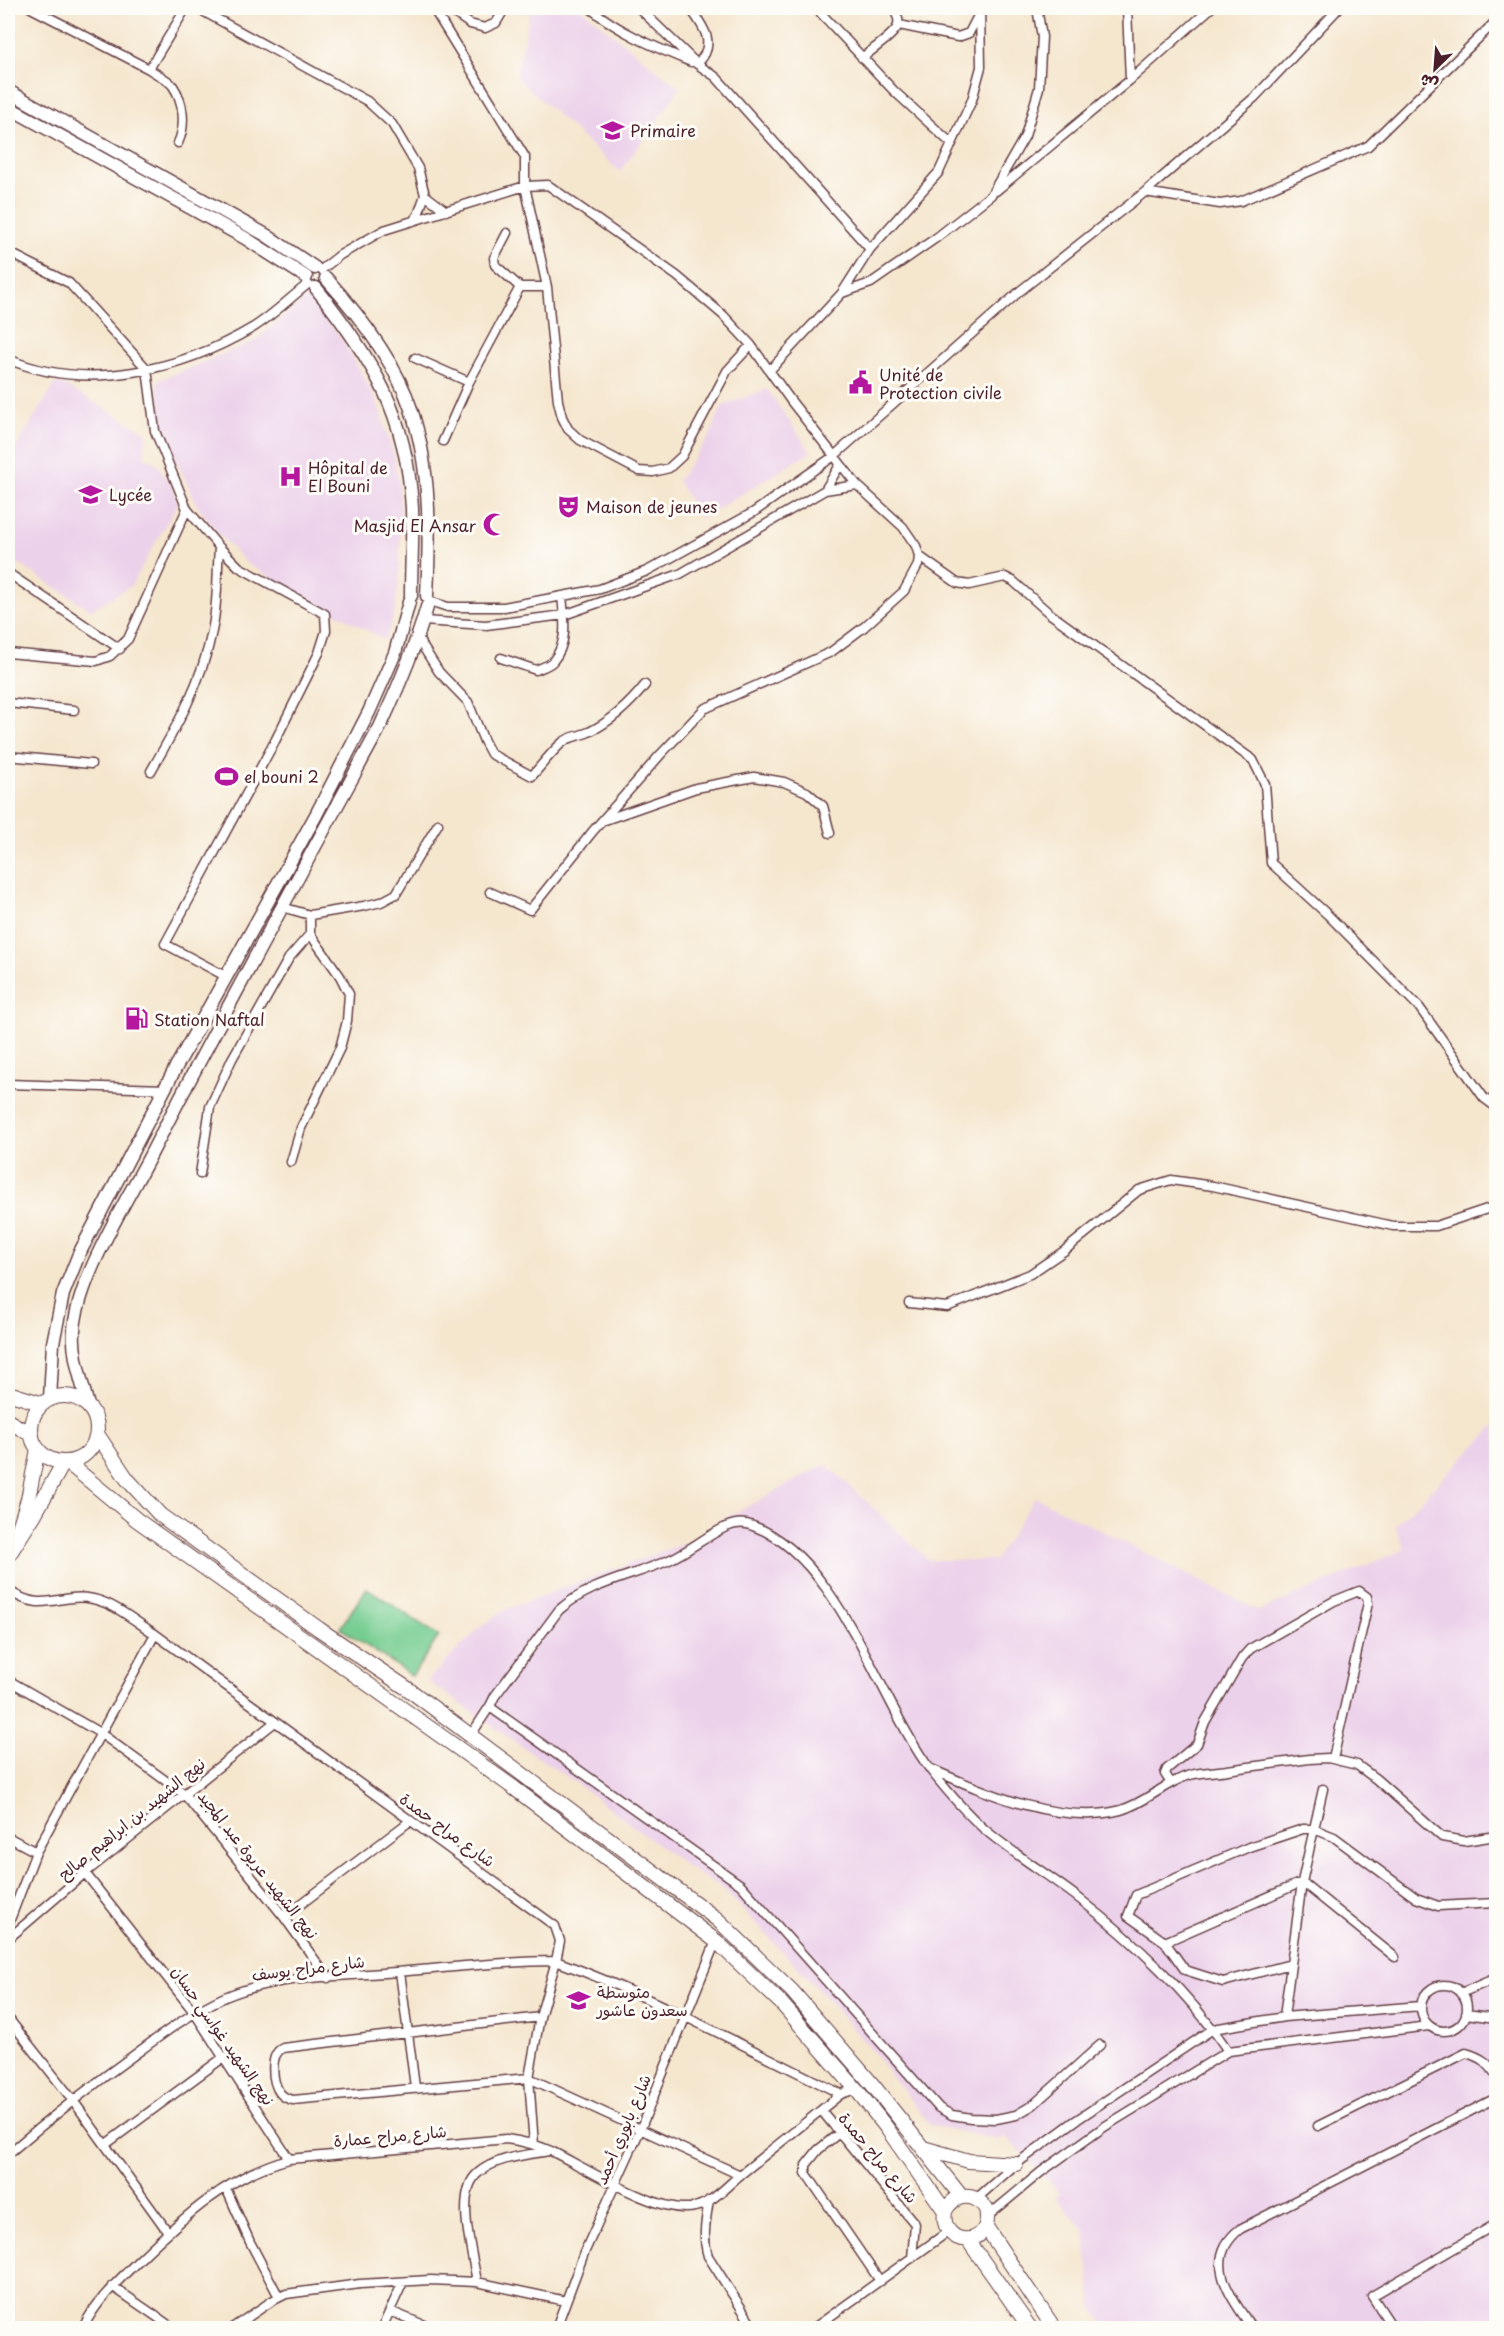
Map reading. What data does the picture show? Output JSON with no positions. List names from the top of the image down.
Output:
{
  "streets": {
    "street": [
      "نهج الشهيد بن ابراهيم صالح",
      "شارع مراح حمدة",
      "نهج الشهيد عريوة عبد المجيد",
      "شارع مراح يوسف",
      "نهج الشهيد غواسي حسان",
      "شارع بابوري أحمد",
      "شارع مراح عمارة"
    ]
  },
  "crossings": [
    ["نهج الشهيد بن ابراهيم صالح", "شارع مراح حمدة"],
    ["نهج الشهيد بن ابراهيم صالح", "نهج الشهيد عريوة عبد المجيد"],
    ["نهج الشهيد بن ابراهيم صالح", "نهج الشهيد غواسي حسان"],
    ["شارع مراح حمدة", "شارع مراح يوسف"],
    ["شارع مراح حمدة", "شارع بابوري أحمد"],
    ["شارع مراح حمدة", "شارع مراح عمارة"],
    ["نهج الشهيد عريوة عبد المجيد", "شارع مراح يوسف"],
    ["شارع مراح يوسف", "نهج الشهيد غواسي حسان"],
    ["نهج الشهيد غواسي حسان", "شارع مراح عمارة"],
    ["شارع بابوري أحمد", "شارع مراح عمارة"]
  ],
  "places": {
    "school or university": ["Primaire", "Lycée", "متوسطة سعدون عاشور"],
    "public building": ["Unité de Protection civile"],
    "hospital": ["Hôpital de El Bouni"],
    "theatre": ["Maison de jeunes"],
    "mosque": ["Masjid El Ansar"],
    "sports": ["el bouni 2"],
    "fuel station": ["Station Naftal"]
  },
  "north": "bottom left"
}
